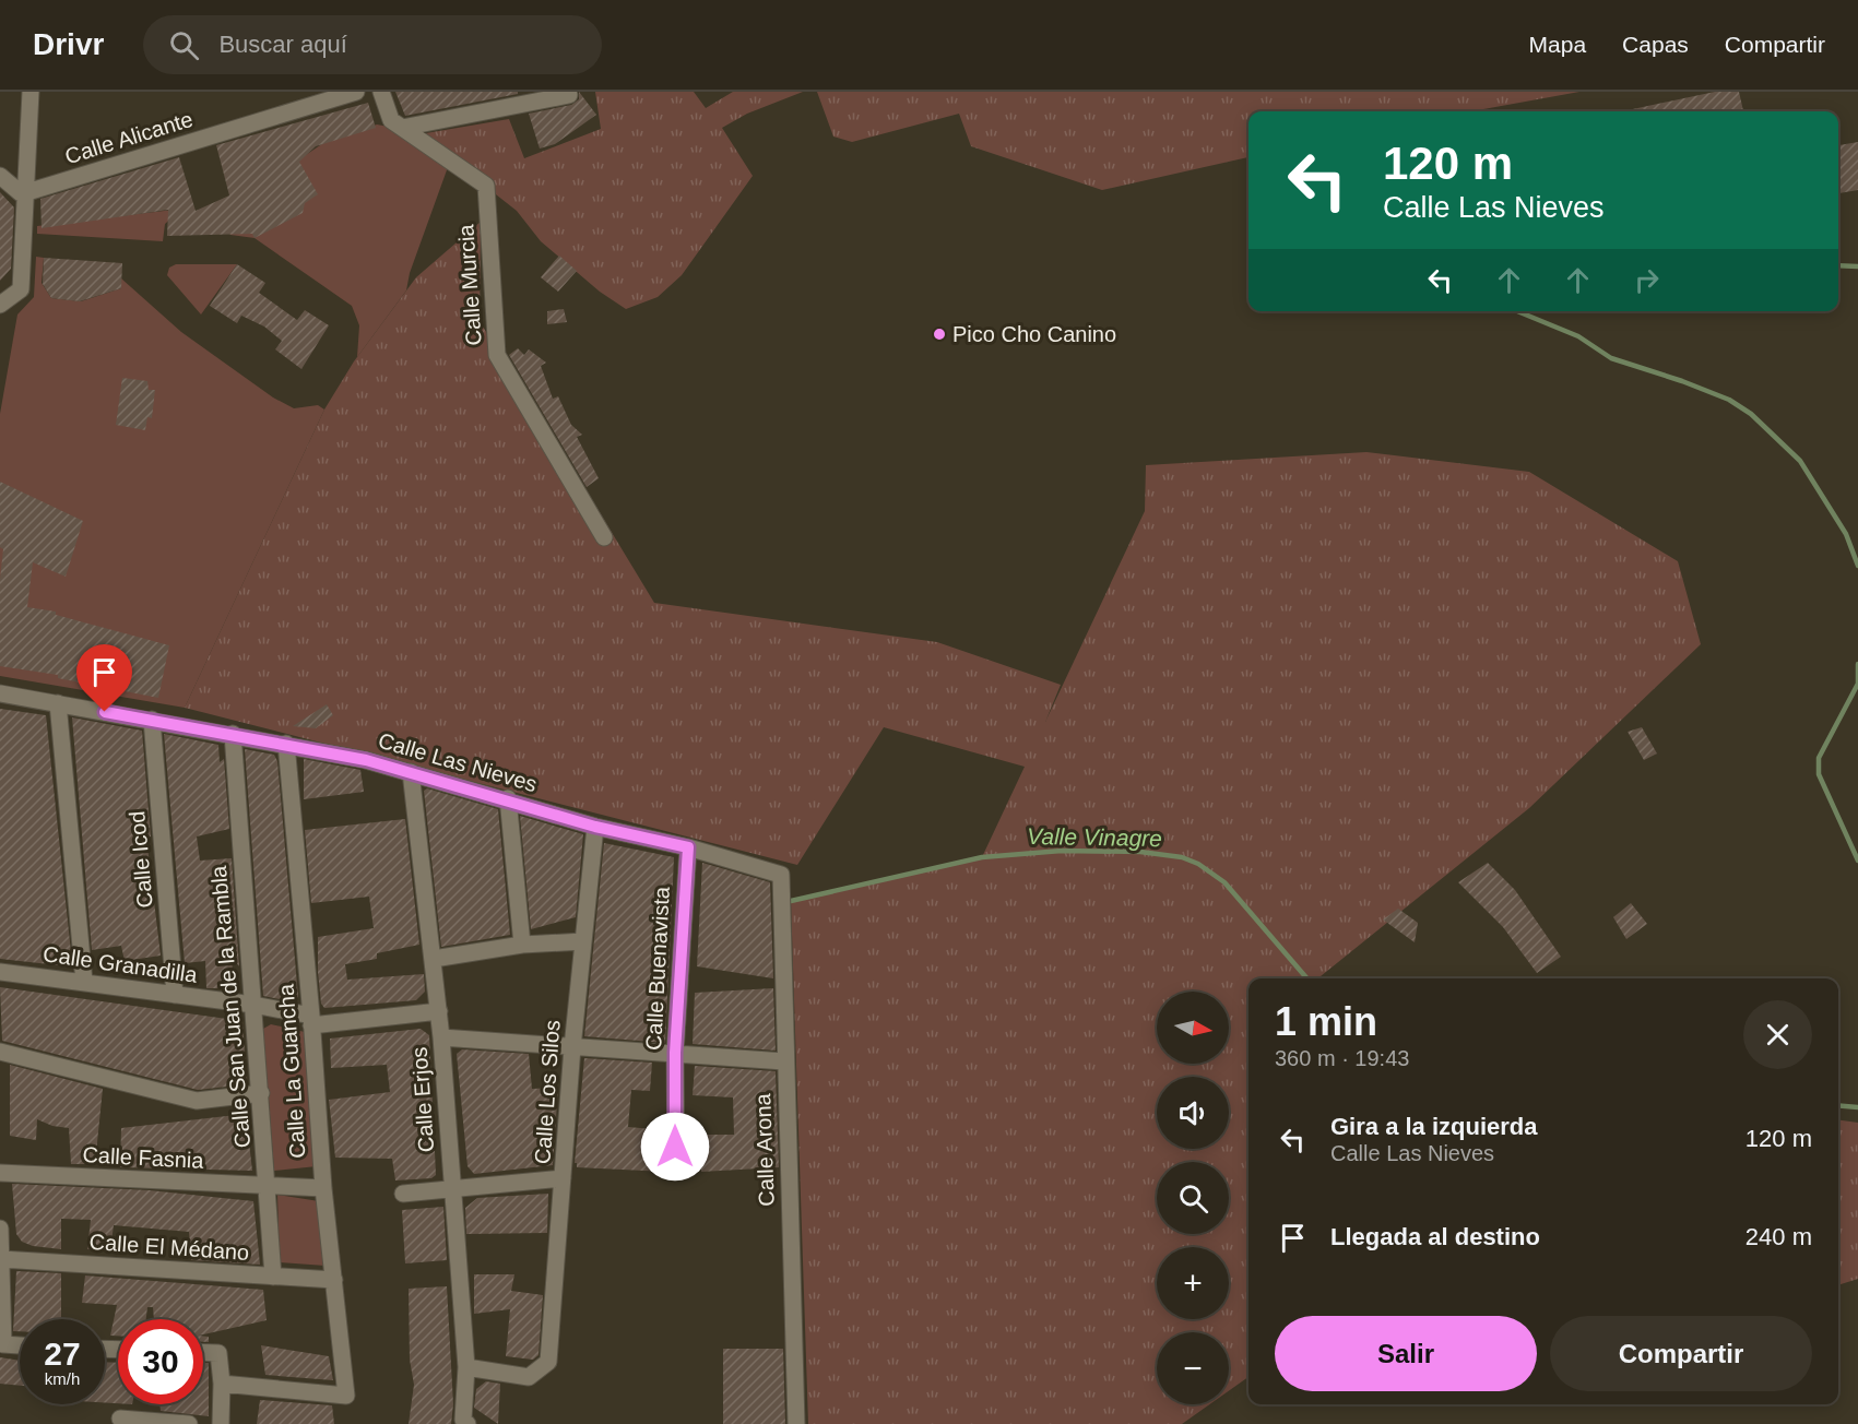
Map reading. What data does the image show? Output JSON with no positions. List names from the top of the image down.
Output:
{
  "streets": {
    "street": [
      "Calle Alicante",
      "Calle Murcia",
      "Calle Las Nieves",
      "Calle Icod",
      "Calle Granadilla",
      "Calle Buenavista",
      "Calle San Juan de la Rambla",
      "Calle La Guancha",
      "Calle Los Silos",
      "Calle Erjos",
      "Calle Arona",
      "Calle Fasnia",
      "Calle El Médano"
    ]
  },
  "crossings": [
    ["Calle Las Nieves", "Calle Icod"],
    ["Calle Las Nieves", "Calle Buenavista"],
    ["Calle Las Nieves", "Calle San Juan de la Rambla"],
    ["Calle Las Nieves", "Calle La Guancha"],
    ["Calle Las Nieves", "Calle Los Silos"],
    ["Calle Las Nieves", "Calle Erjos"],
    ["Calle Las Nieves", "Calle Arona"],
    ["Calle Icod", "Calle Granadilla"],
    ["Calle Granadilla", "Calle San Juan de la Rambla"],
    ["Calle Granadilla", "Calle La Guancha"],
    ["Calle Granadilla", "Calle Erjos"],
    ["Calle San Juan de la Rambla", "Calle Fasnia"],
    ["Calle San Juan de la Rambla", "Calle El Médano"],
    ["Calle La Guancha", "Calle Fasnia"],
    ["Calle La Guancha", "Calle El Médano"],
    ["Calle Los Silos", "Calle Erjos"]
  ],
  "water": ["Valle Vinagre"],
  "places": ["Pico Cho Canino"],
  "north": "right",
  "page": {
    "header": "Drivr",
    "search": "Buscar aquí",
    "nav": ["Mapa", "Capas", "Compartir"],
    "turn": ["120 m", "Calle Las Nieves"],
    "heading": ["1 min", "360 m · 19:43"],
    "map_buttons": ["+", "−"],
    "list": [
      {
        "name": "Gira a la izquierda",
        "note": "Calle Las Nieves",
        "value": "120 m"
      },
      {
        "name": "Llegada al destino",
        "value": "240 m"
      }
    ],
    "buttons": ["Salir", "Compartir"],
    "speed": "27 km/h",
    "limit": "30"
  }
}
